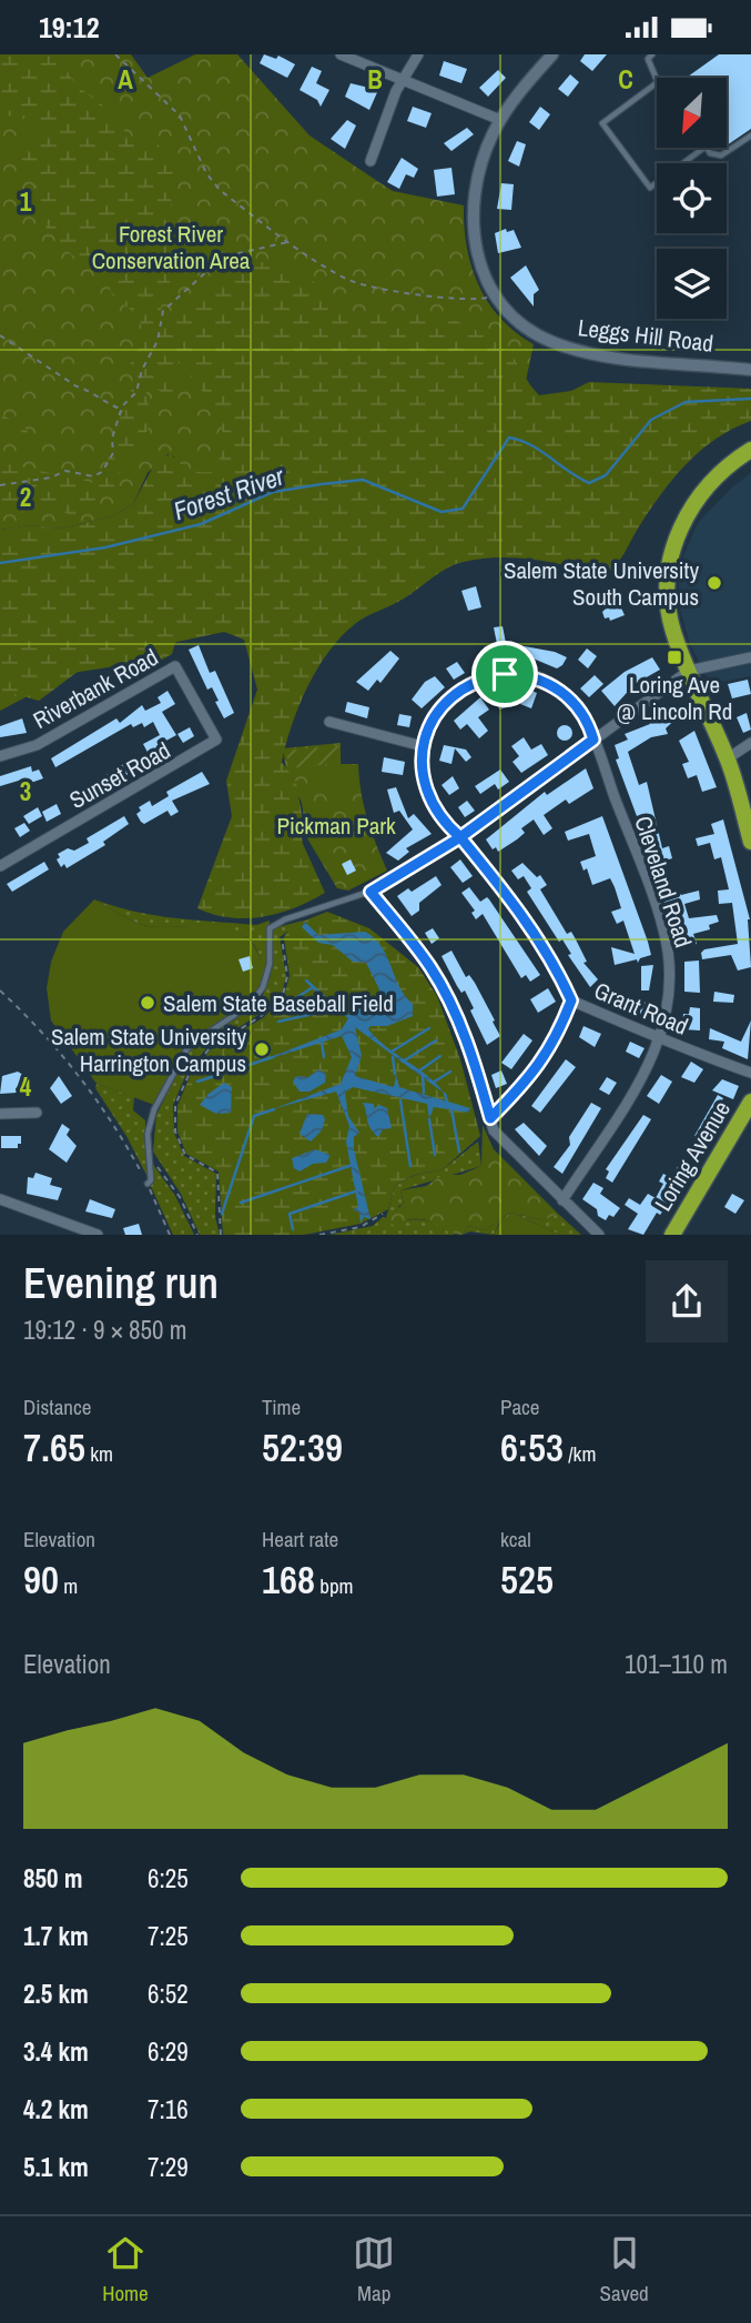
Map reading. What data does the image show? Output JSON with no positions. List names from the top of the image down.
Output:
{
  "streets": {
    "highway": ["Loring Avenue"],
    "street": [
      "Leggs Hill Road",
      "Riverbank Road",
      "Sunset Road",
      "Cleveland Road",
      "Grant Road"
    ]
  },
  "crossings": [
    ["Riverbank Road", "Sunset Road"],
    ["Cleveland Road", "Grant Road"]
  ],
  "water": ["Forest River"],
  "parks": ["Forest River Conservation Area", "Pickman Park"],
  "places": {
    "other": ["Salem State University South Campus", "Salem State Baseball Field", "Salem State University Harrington Campus"],
    "transit": ["Loring Ave @ Lincoln Rd"]
  },
  "north": "bottom left",
  "page": {
    "status": "19:12",
    "heading": ["Evening run", "19:12 · 9 × 850 m"],
    "stats": [
      ["Distance", "7.65 km"],
      ["Time", "52:39"],
      ["Pace", "6:53 /km"],
      ["Elevation", "90 m"],
      ["Heart rate", "168 bpm"],
      ["kcal", "525"]
    ],
    "chart": ["Elevation", "101–110 m"],
    "list": [
      {
        "name": "850 m",
        "note": "6:25"
      },
      {
        "name": "1.7 km",
        "note": "7:25"
      },
      {
        "name": "2.5 km",
        "note": "6:52"
      },
      {
        "name": "3.4 km",
        "note": "6:29"
      },
      {
        "name": "4.2 km",
        "note": "7:16"
      },
      {
        "name": "5.1 km",
        "note": "7:29"
      }
    ],
    "tabs": ["Home", "Map", "Saved"]
  },
  "grid": {
    "columns": ["A", "B", "C"],
    "rows": [
      "1",
      "2",
      "3",
      "4"
    ]
  }
}
